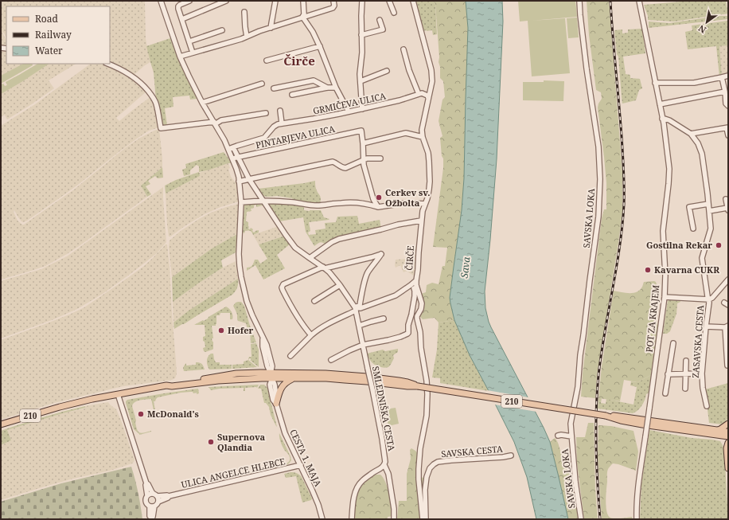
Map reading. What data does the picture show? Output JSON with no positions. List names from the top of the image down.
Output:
{
  "streets": {
    "main road": ["210"],
    "street": [
      "GRMIČEVA ULICA",
      "PINTARJEVA ULICA",
      "SAVSKA LOKA",
      "ČIRČE",
      "POT ZA KRAJEM",
      "ZASAVSKA CESTA",
      "SMLEDNIŠKA CESTA",
      "SAVSKA CESTA",
      "CESTA 1. MAJA",
      "ULICA ANGELCE HLEBCE"
    ]
  },
  "crossings": [
    ["GRMIČEVA ULICA", "SMLEDNIŠKA CESTA"],
    ["PINTARJEVA ULICA", "ČIRČE"],
    ["PINTARJEVA ULICA", "SMLEDNIŠKA CESTA"],
    ["POT ZA KRAJEM", "ZASAVSKA CESTA"],
    ["210", "CESTA 1. MAJA"],
    ["CESTA 1. MAJA", "ULICA ANGELCE HLEBCE"]
  ],
  "districts": ["Čirče"],
  "water": ["Sava"],
  "places": [
    "Cerkev sv. Ožbolta",
    "Gostilna Rekar",
    "Kavarna CUKR",
    "Hofer",
    "McDonald's",
    "Supernova Qlandia"
  ],
  "legend": ["Road", "Railway", "Water"],
  "north": "bottom left"
}
